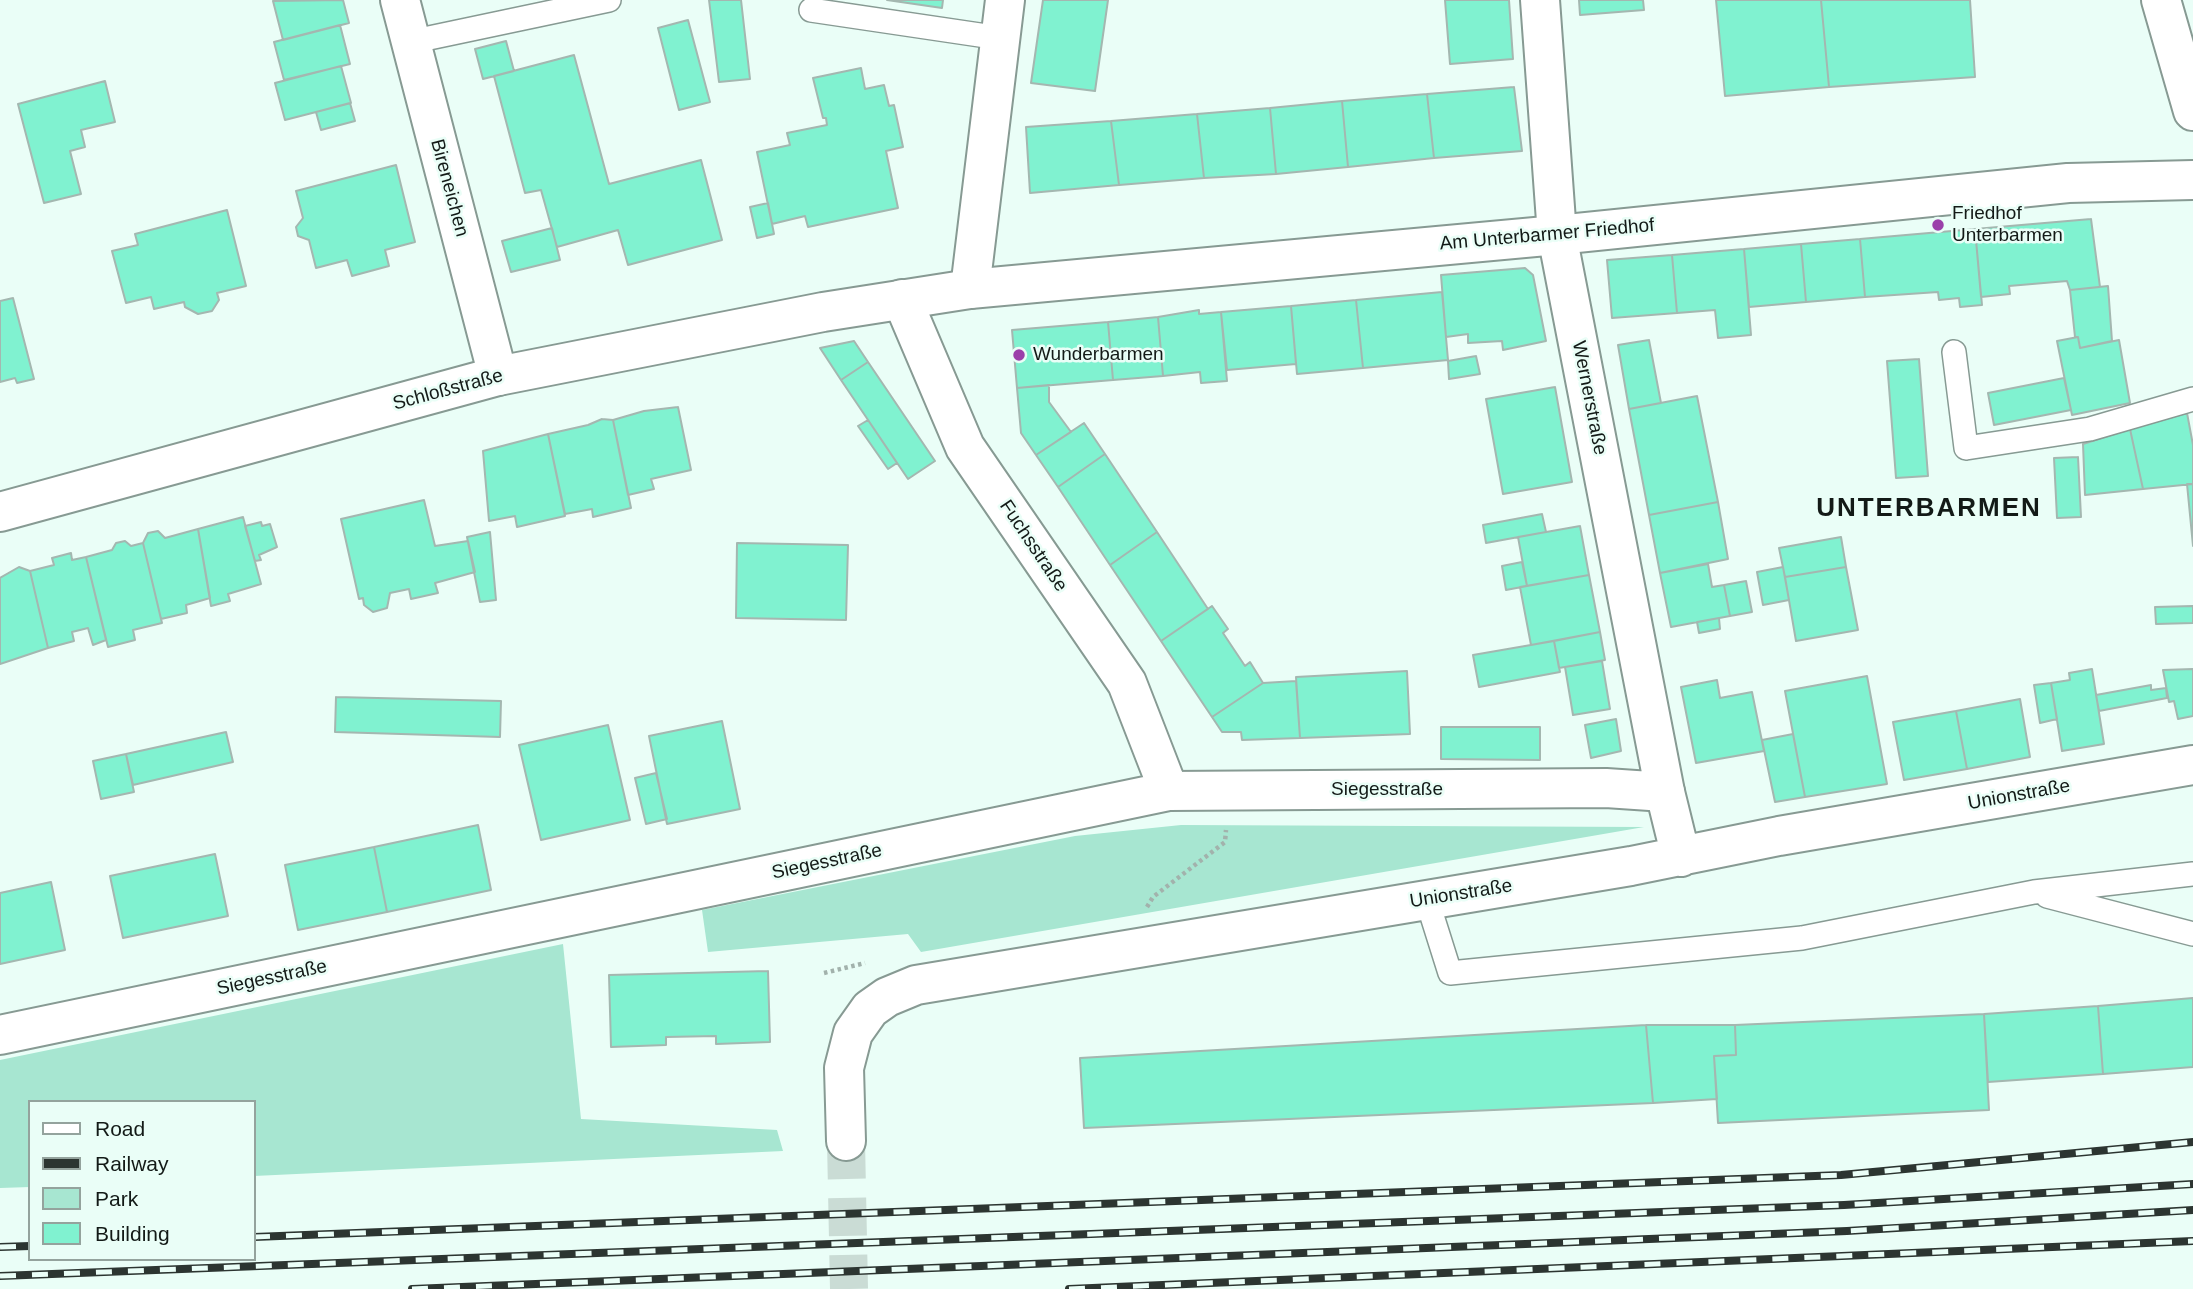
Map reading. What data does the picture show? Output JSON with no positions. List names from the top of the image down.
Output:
{
  "streets": {
    "street": [
      "Bireneichen",
      "Am Unterbarmer Friedhof",
      "Schloßstraße",
      "Wernerstraße",
      "Fuchsstraße",
      "Siegesstraße",
      "Unionstraße"
    ]
  },
  "crossings": [
    ["Bireneichen", "Schloßstraße"],
    ["Am Unterbarmer Friedhof", "Schloßstraße"],
    ["Am Unterbarmer Friedhof", "Wernerstraße"],
    ["Am Unterbarmer Friedhof", "Fuchsstraße"],
    ["Schloßstraße", "Fuchsstraße"],
    ["Wernerstraße", "Siegesstraße"],
    ["Wernerstraße", "Unionstraße"],
    ["Fuchsstraße", "Siegesstraße"]
  ],
  "districts": ["UNTERBARMEN"],
  "places": ["Friedhof Unterbarmen", "Wunderbarmen"],
  "legend": [
    "Road",
    "Railway",
    "Park",
    "Building"
  ]
}
